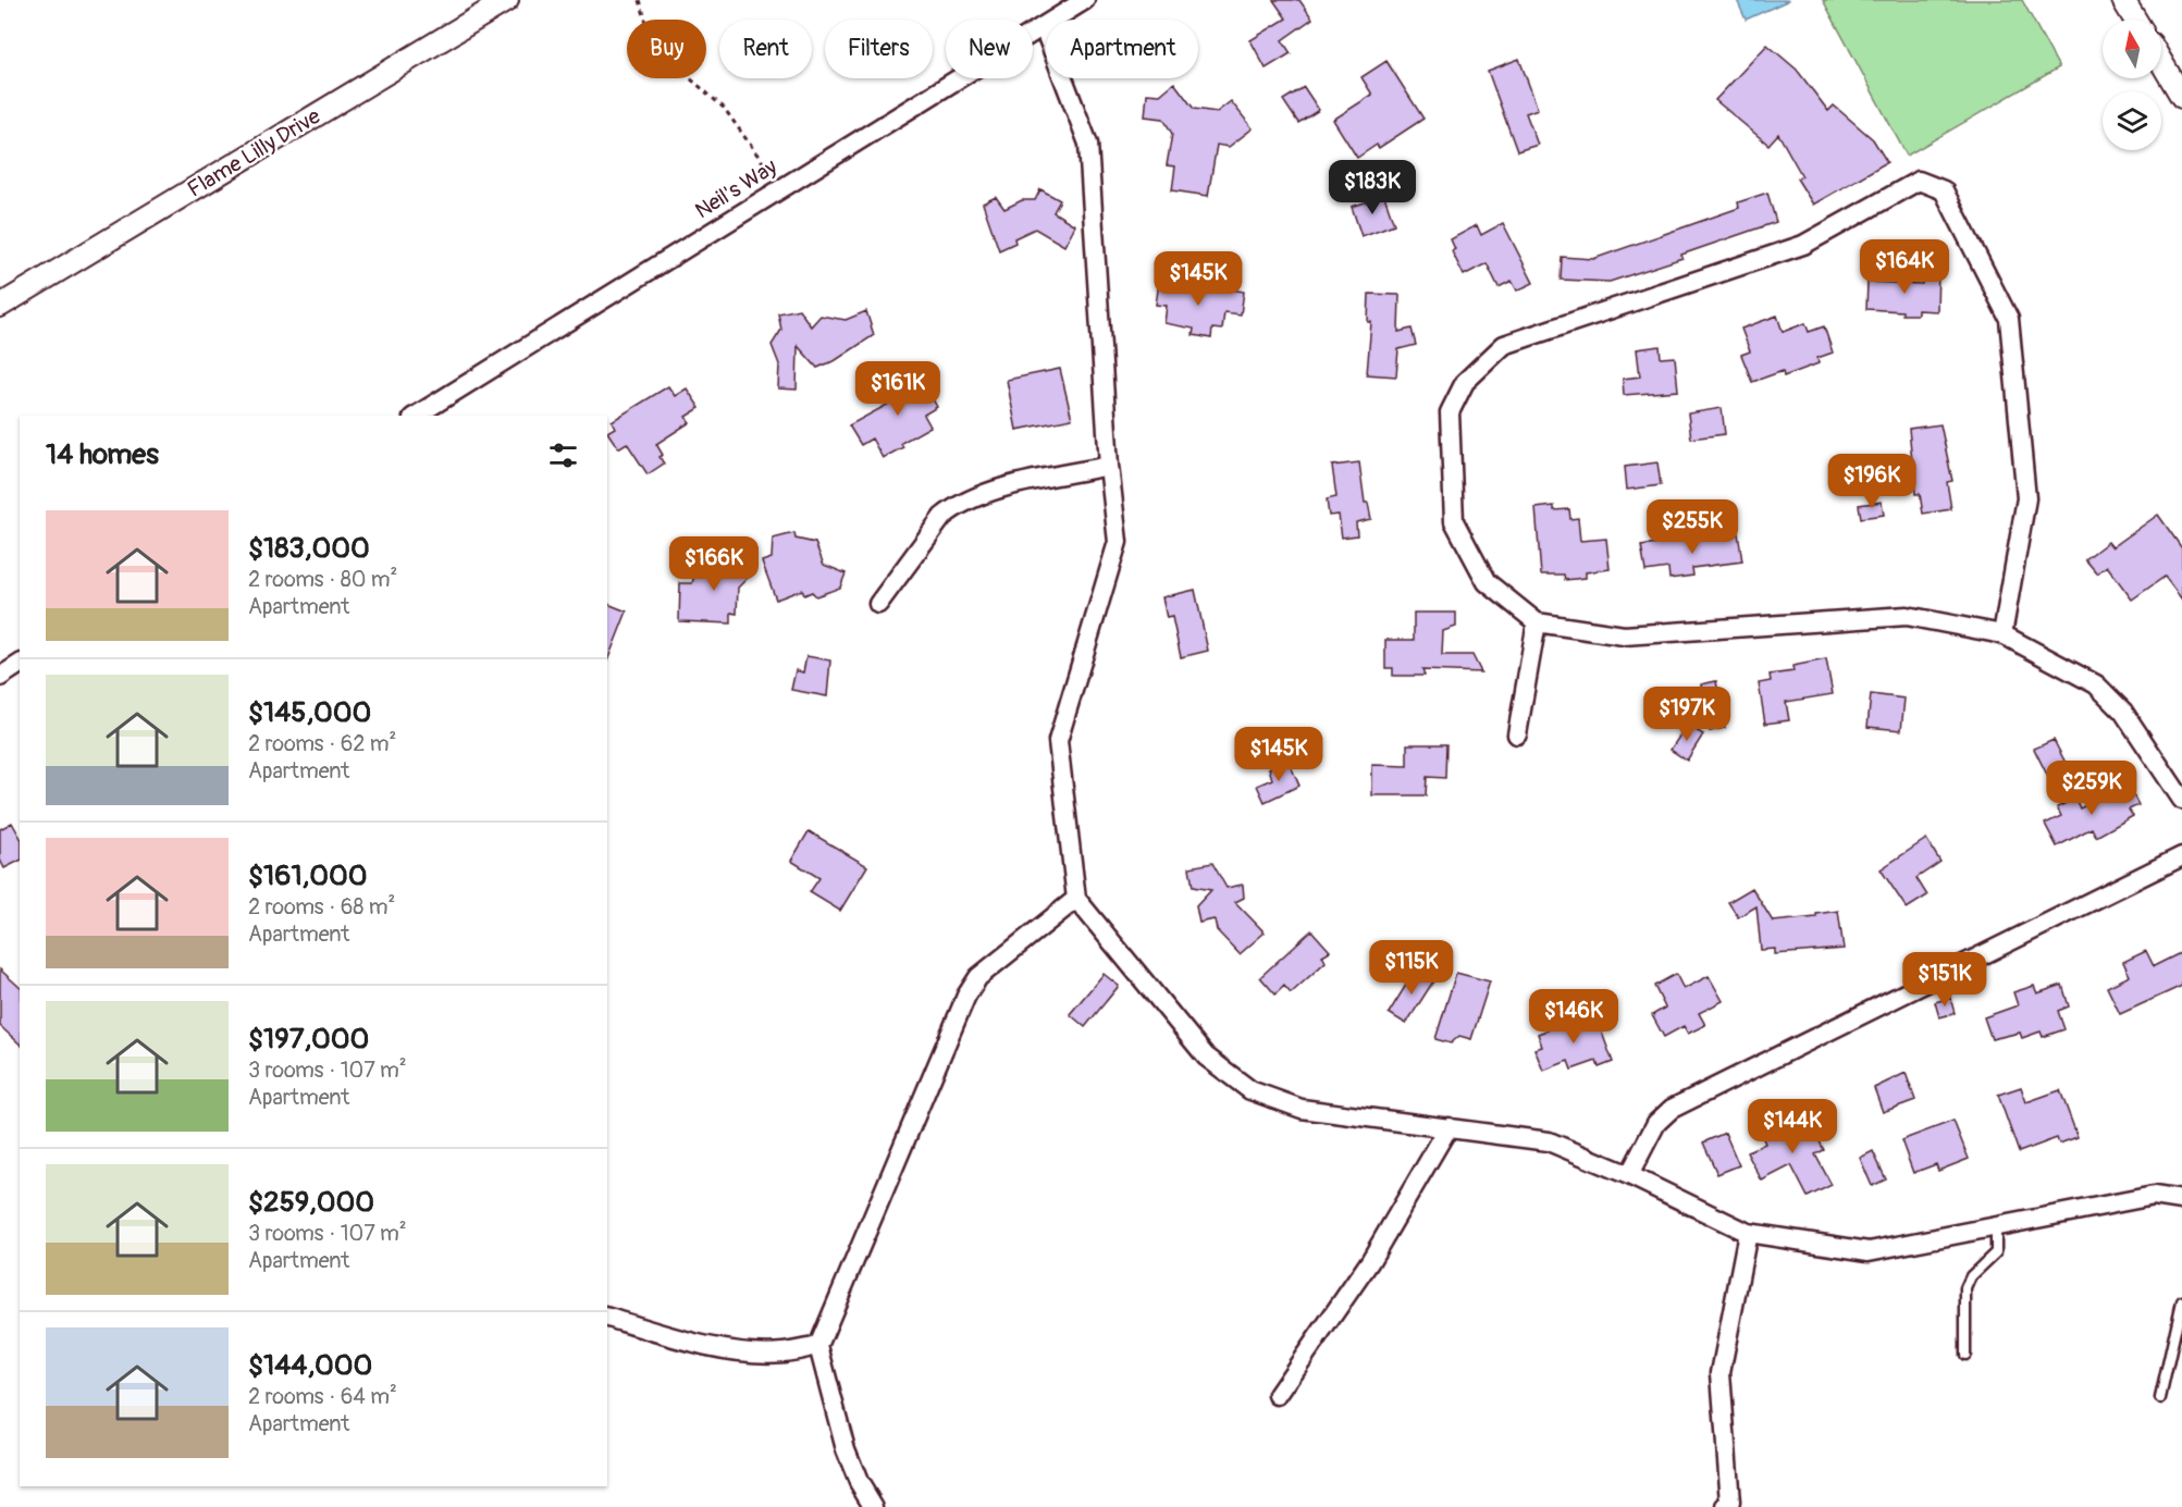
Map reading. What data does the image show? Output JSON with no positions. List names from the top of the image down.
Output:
{
  "streets": {
    "street": ["Flame Lilly Drive", "Neil's Way"]
  },
  "north": "top",
  "page": {
    "chip": [
      "Buy",
      "Rent",
      "Filters",
      "New",
      "Apartment"
    ],
    "price": [
      "$183K",
      "$164K",
      "$145K",
      "$161K",
      "$196K",
      "$255K",
      "$166K",
      "$197K",
      "$145K",
      "$259K",
      "$115K",
      "$151K",
      "$146K",
      "$144K"
    ],
    "heading": "14 homes",
    "list": [
      {
        "name": "$183,000",
        "note": "2 rooms · 80 m² · Apartment"
      },
      {
        "name": "$145,000",
        "note": "2 rooms · 62 m² · Apartment"
      },
      {
        "name": "$161,000",
        "note": "2 rooms · 68 m² · Apartment"
      },
      {
        "name": "$197,000",
        "note": "3 rooms · 107 m² · Apartment"
      },
      {
        "name": "$259,000",
        "note": "3 rooms · 107 m² · Apartment"
      },
      {
        "name": "$144,000",
        "note": "2 rooms · 64 m² · Apartment"
      }
    ]
  }
}
